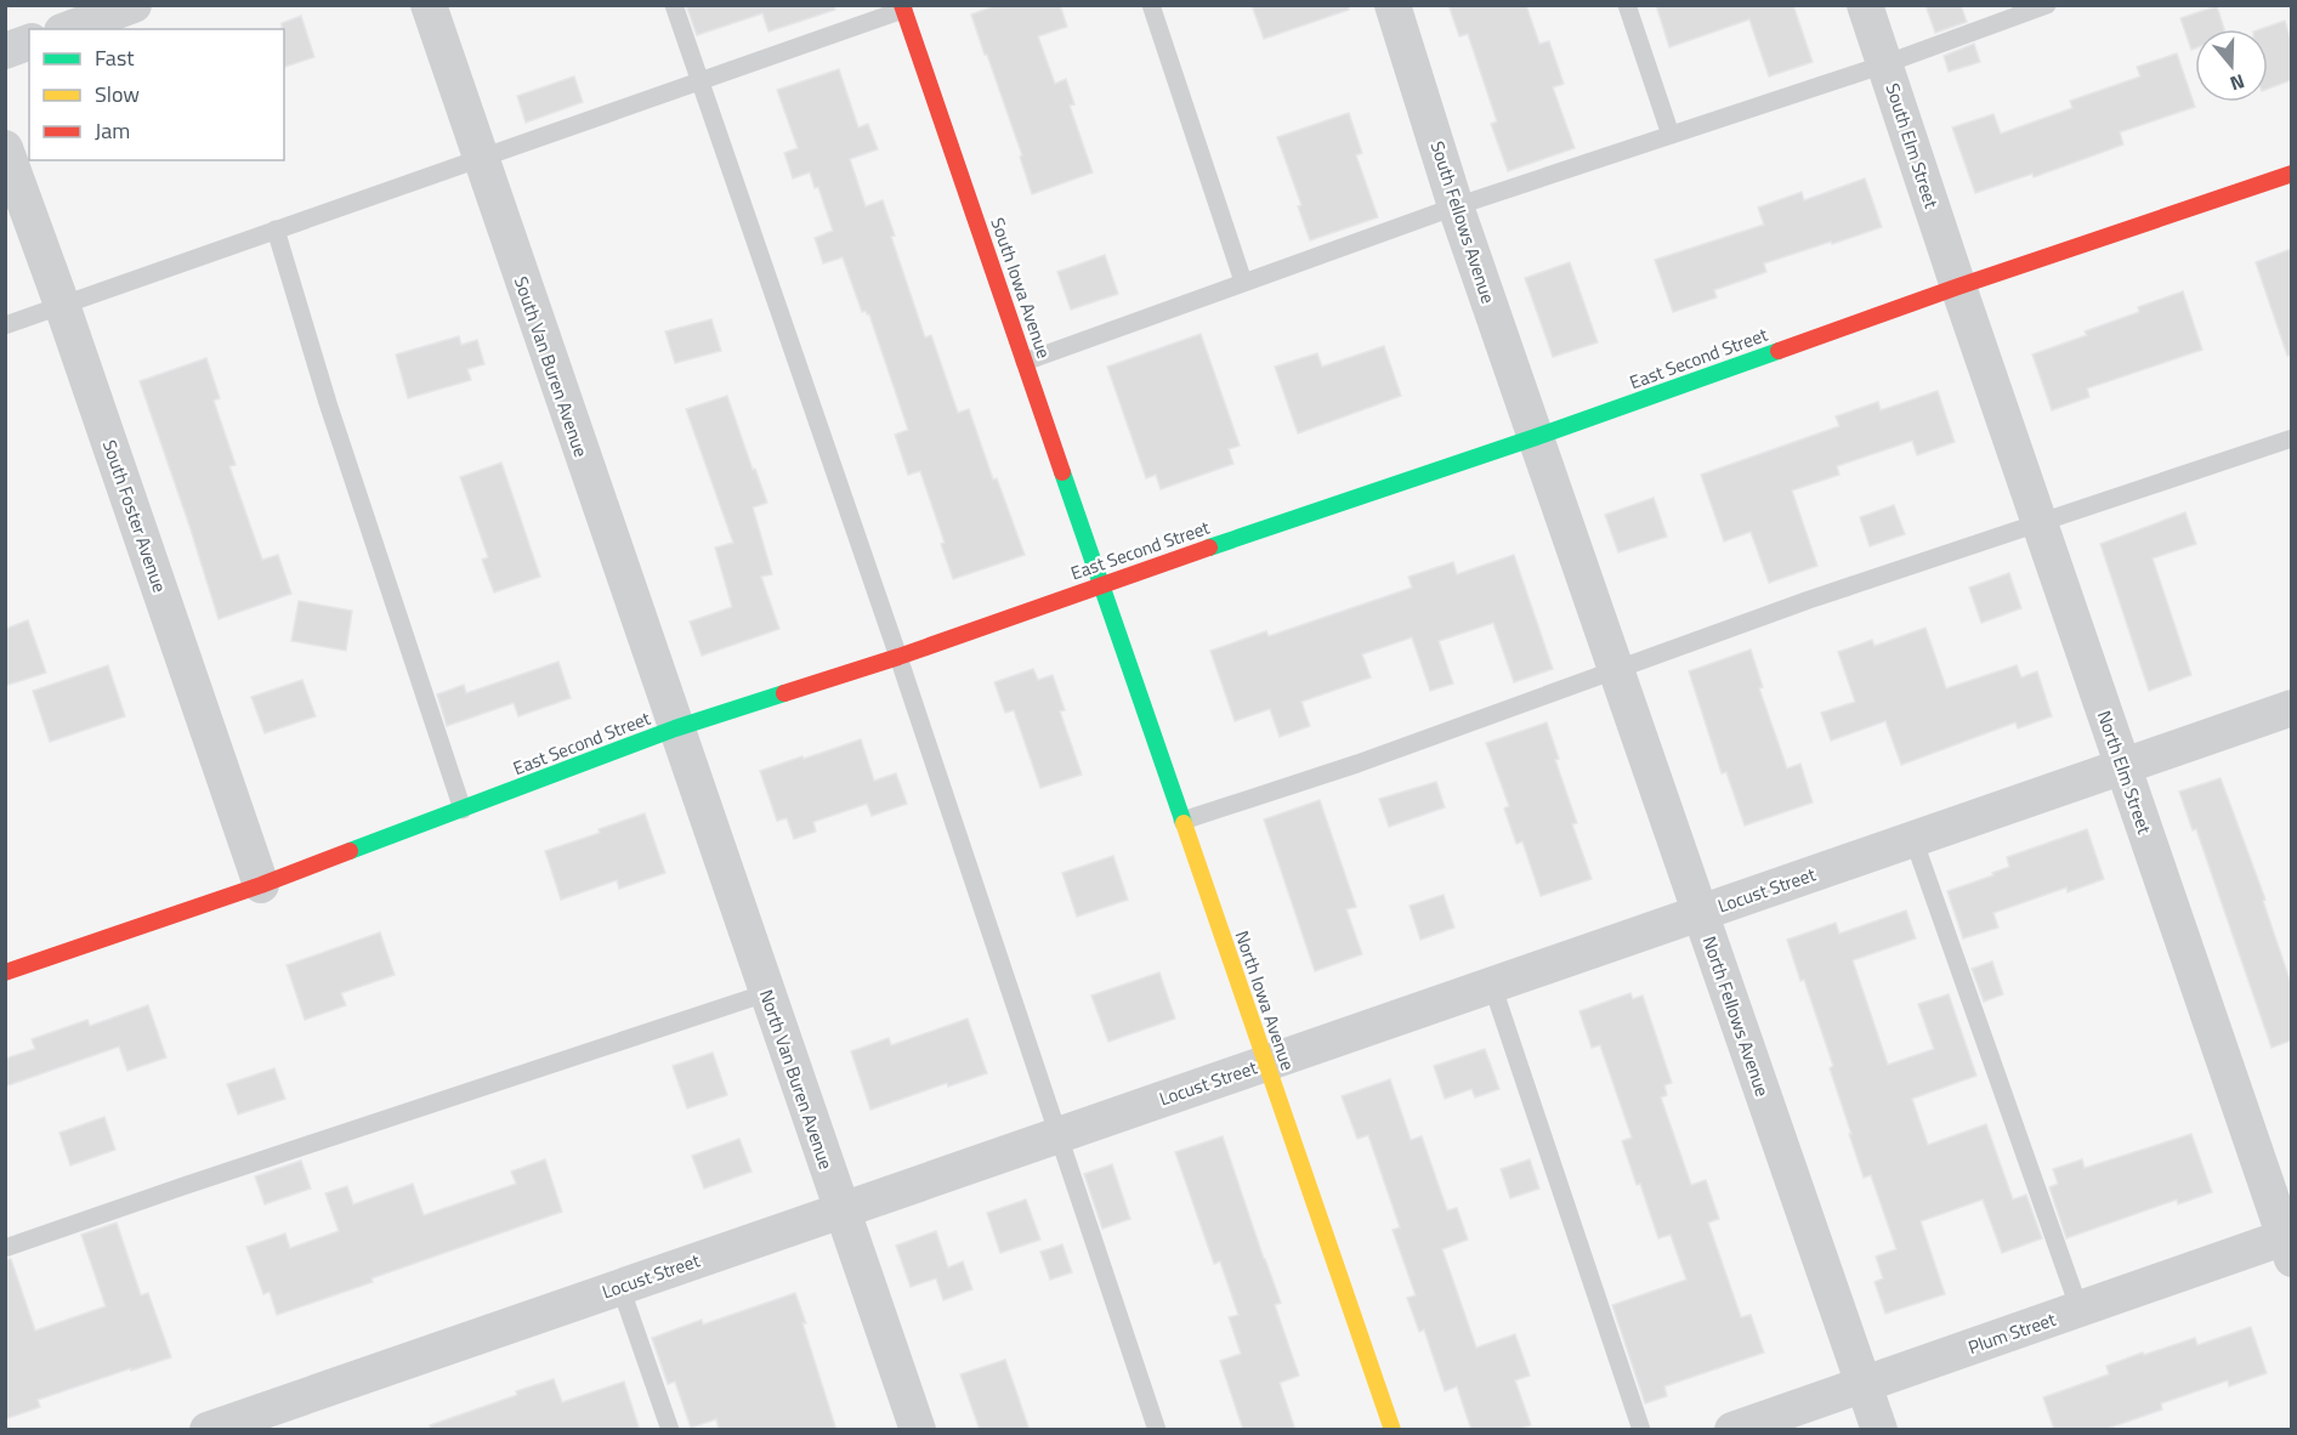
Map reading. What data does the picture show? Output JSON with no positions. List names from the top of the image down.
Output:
{
  "streets": {
    "street": [
      "South Elm Street",
      "South Fellows Avenue",
      "South Iowa Avenue",
      "East Second Street",
      "South Van Buren Avenue",
      "South Foster Avenue",
      "North Elm Street",
      "Locust Street",
      "North Iowa Avenue",
      "North Fellows Avenue",
      "North Van Buren Avenue",
      "Plum Street"
    ]
  },
  "crossings": [
    ["South Elm Street", "East Second Street"],
    ["South Elm Street", "North Elm Street"],
    ["South Fellows Avenue", "East Second Street"],
    ["South Fellows Avenue", "North Fellows Avenue"],
    ["South Iowa Avenue", "East Second Street"],
    ["South Iowa Avenue", "North Iowa Avenue"],
    ["East Second Street", "South Van Buren Avenue"],
    ["East Second Street", "South Foster Avenue"],
    ["East Second Street", "North Elm Street"],
    ["East Second Street", "North Iowa Avenue"],
    ["East Second Street", "North Fellows Avenue"],
    ["East Second Street", "North Van Buren Avenue"],
    ["South Van Buren Avenue", "North Van Buren Avenue"],
    ["North Elm Street", "Locust Street"],
    ["North Elm Street", "Plum Street"],
    ["Locust Street", "North Iowa Avenue"],
    ["Locust Street", "North Fellows Avenue"],
    ["Locust Street", "North Van Buren Avenue"],
    ["North Fellows Avenue", "Plum Street"]
  ],
  "legend": ["Fast", "Slow", "Jam"],
  "north": "bottom"
}
